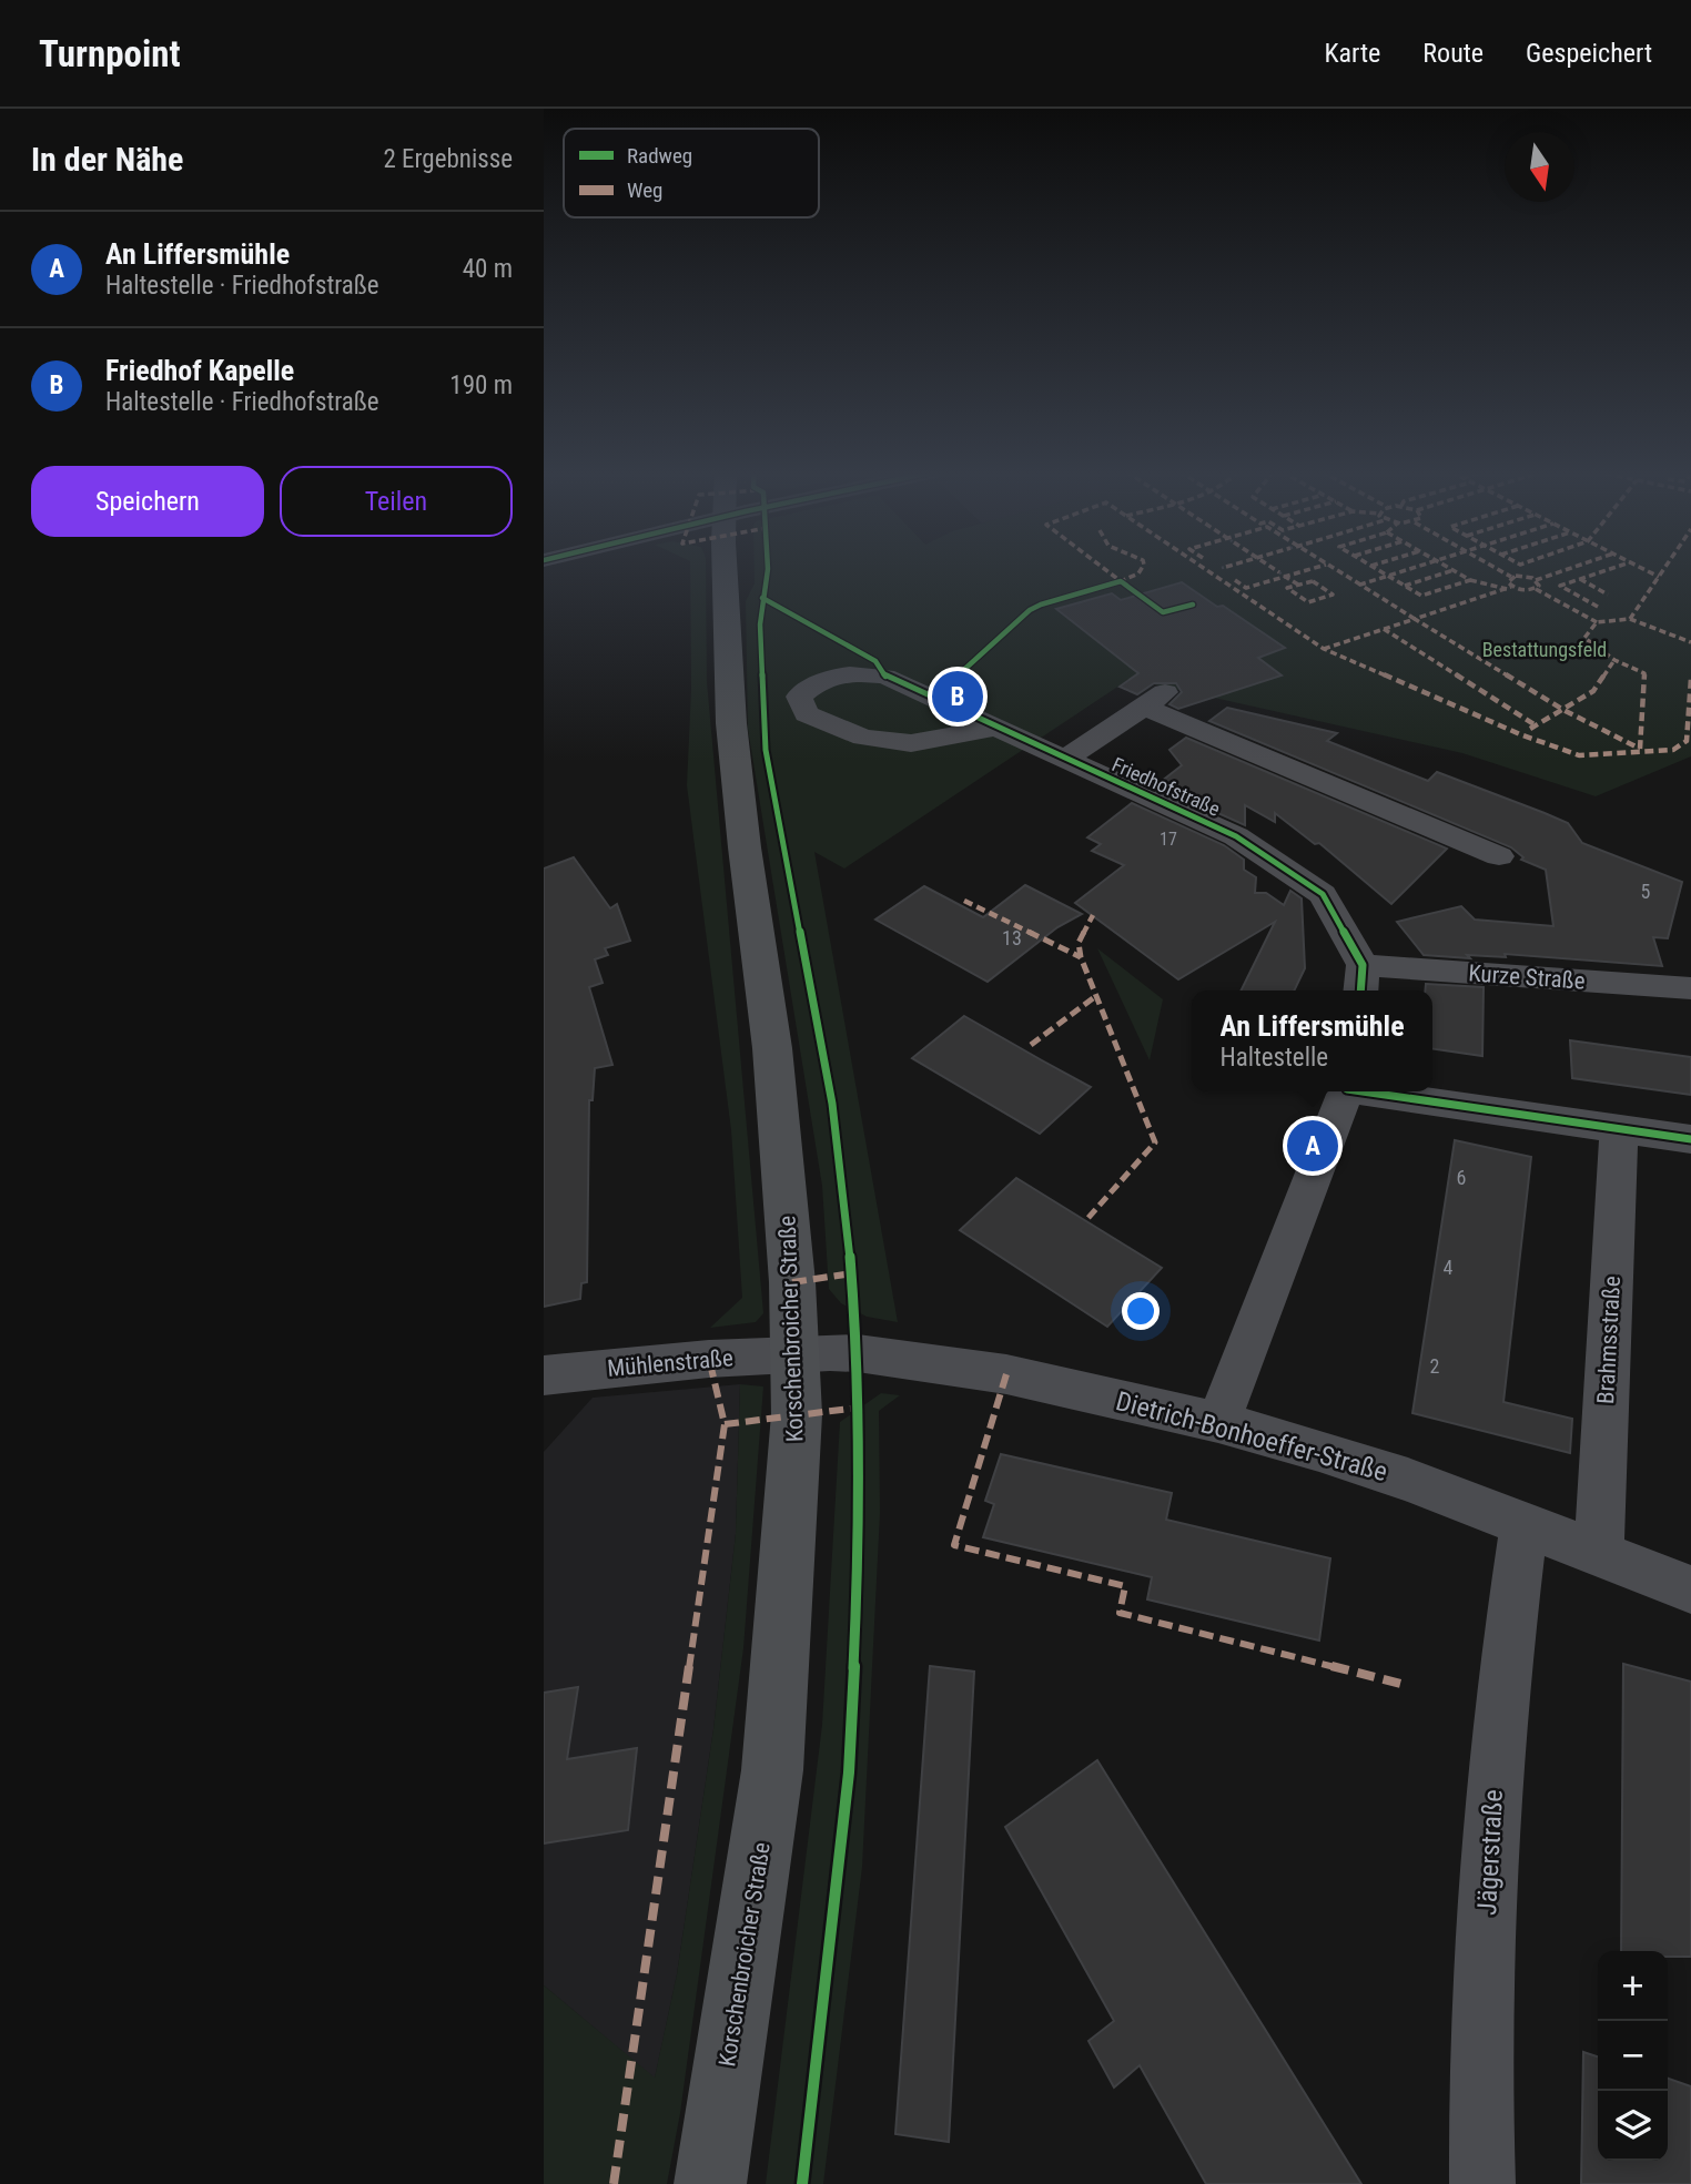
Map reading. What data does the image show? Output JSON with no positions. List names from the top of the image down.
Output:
{
  "streets": {
    "main road": ["Korschenbroicher Straße"],
    "street": [
      "Friedhofstraße",
      "Kurze Straße",
      "Brahmsstraße",
      "Mühlenstraße",
      "Dietrich-Bonhoeffer-Straße",
      "Jägerstraße"
    ]
  },
  "crossings": [
    ["Friedhofstraße", "Kurze Straße"],
    ["Korschenbroicher Straße", "Mühlenstraße"],
    ["Korschenbroicher Straße", "Dietrich-Bonhoeffer-Straße"],
    ["Brahmsstraße", "Dietrich-Bonhoeffer-Straße"],
    ["Mühlenstraße", "Dietrich-Bonhoeffer-Straße"],
    ["Dietrich-Bonhoeffer-Straße", "Jägerstraße"]
  ],
  "parks": ["Bestattungsfeld"],
  "house_numbers": [
    "17",
    "5",
    "13",
    "6",
    "4",
    "2"
  ],
  "legend": ["Radweg", "Weg"],
  "north": "bottom",
  "page": {
    "header": "Turnpoint",
    "nav": ["Karte", "Route", "Gespeichert"],
    "heading": ["In der Nähe", "2 Ergebnisse"],
    "list": [
      {
        "mark": "A",
        "name": "An Liffersmühle",
        "note": "Haltestelle · Friedhofstraße",
        "value": "40 m"
      },
      {
        "mark": "B",
        "name": "Friedhof Kapelle",
        "note": "Haltestelle · Friedhofstraße",
        "value": "190 m"
      }
    ],
    "buttons": ["Speichern", "Teilen"],
    "pins": ["B", "A"],
    "popup": ["An Liffersmühle", "Haltestelle"],
    "map_buttons": ["+", "−"]
  }
}
